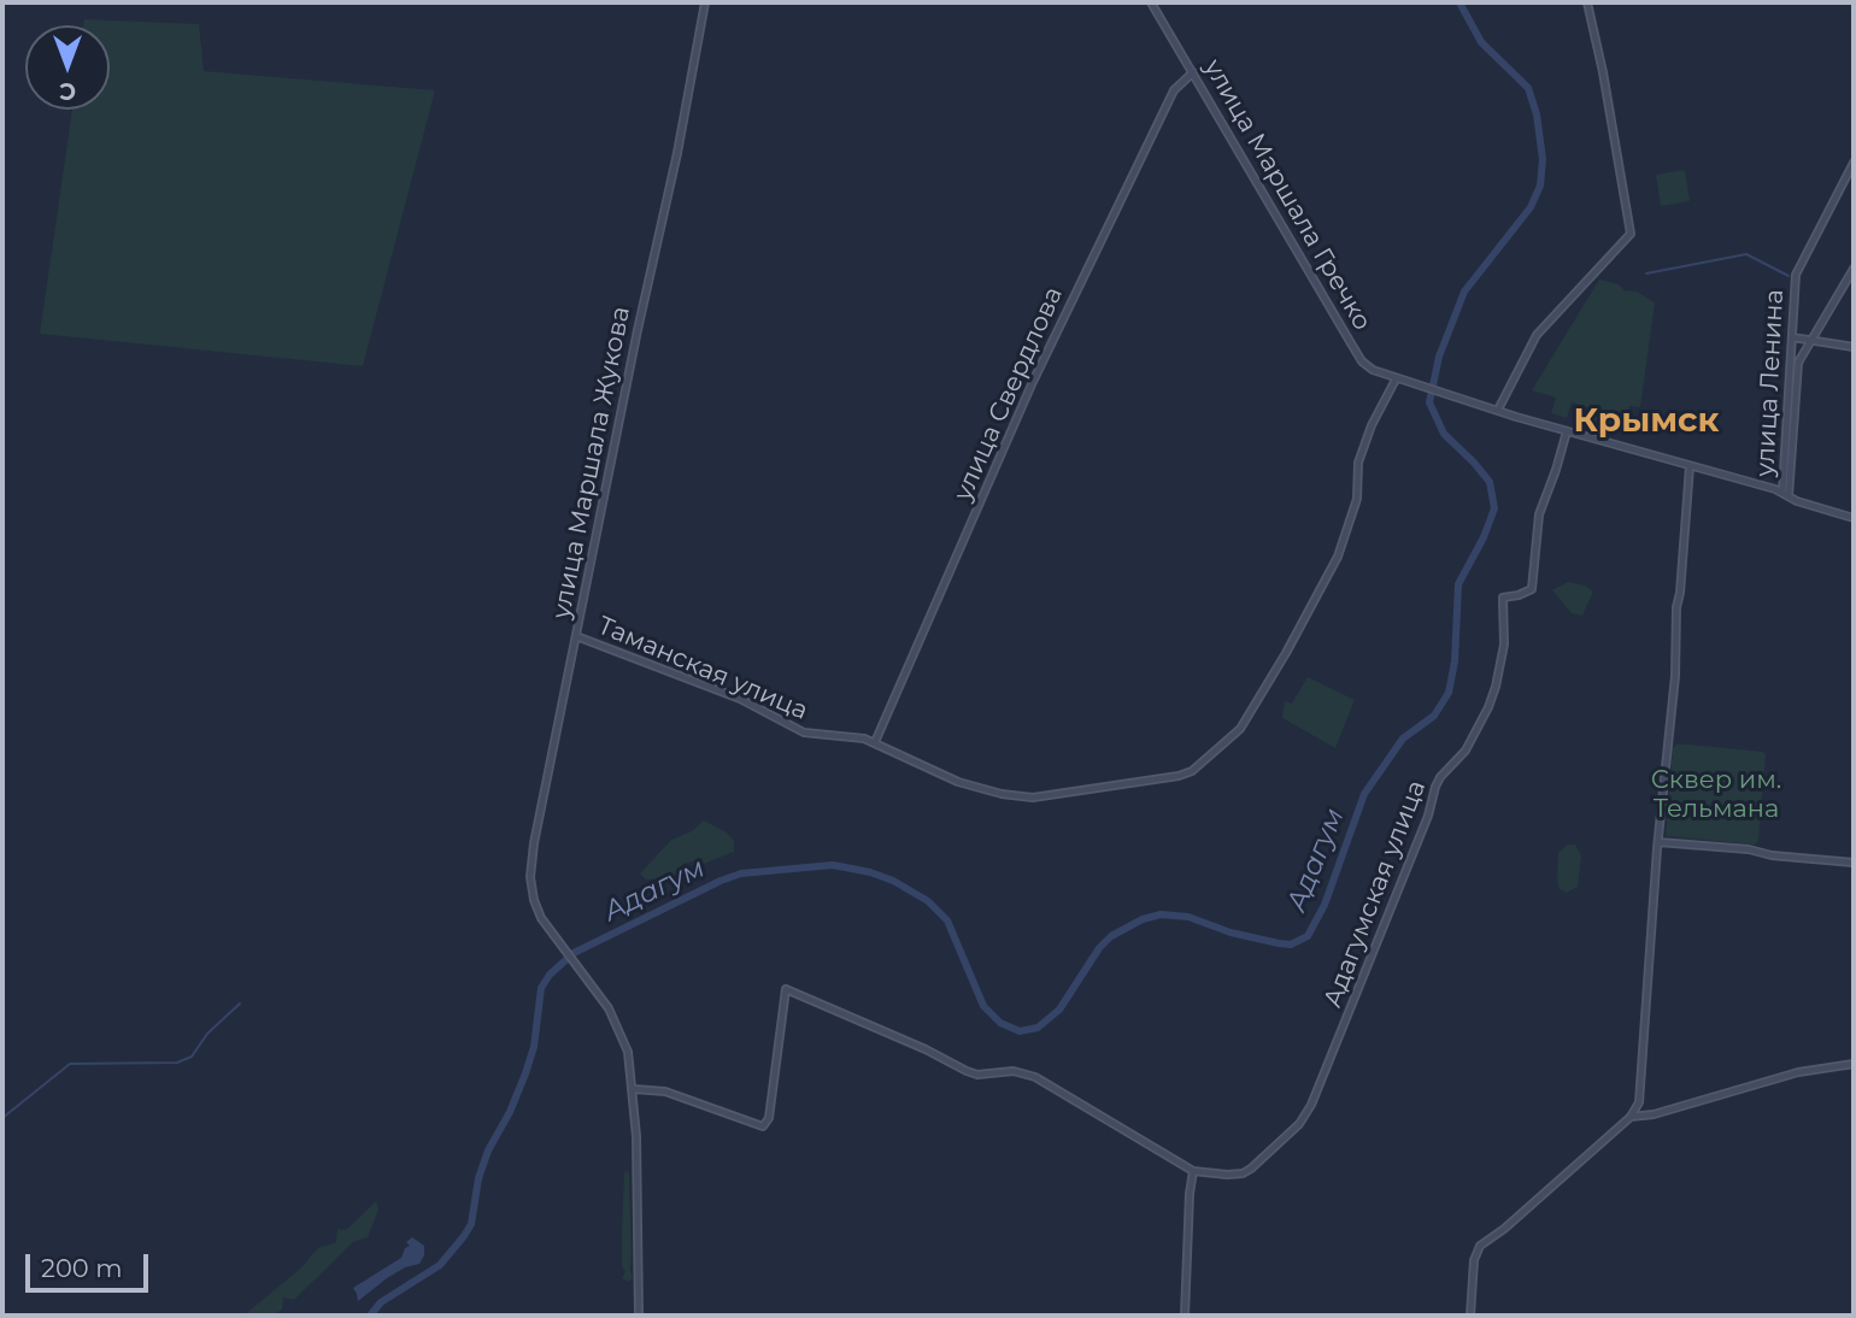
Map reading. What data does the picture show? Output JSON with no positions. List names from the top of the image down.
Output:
{
  "streets": {
    "main road": [
      "улица Маршала Гречко",
      "улица Ленина",
      "улица Свердлова",
      "улица Маршала Жукова",
      "Таманская улица",
      "Адагумская улица"
    ]
  },
  "crossings": [
    ["улица Маршала Гречко", "улица Ленина"],
    ["улица Маршала Гречко", "улица Свердлова"],
    ["улица Маршала Гречко", "Таманская улица"],
    ["улица Маршала Гречко", "Адагумская улица"],
    ["улица Свердлова", "Таманская улица"],
    ["улица Маршала Жукова", "Таманская улица"]
  ],
  "districts": ["Крымск"],
  "water": ["Адагум"],
  "parks": ["Сквер им. Тельмана"],
  "scale_bar": "200 m",
  "north": "bottom"
}
